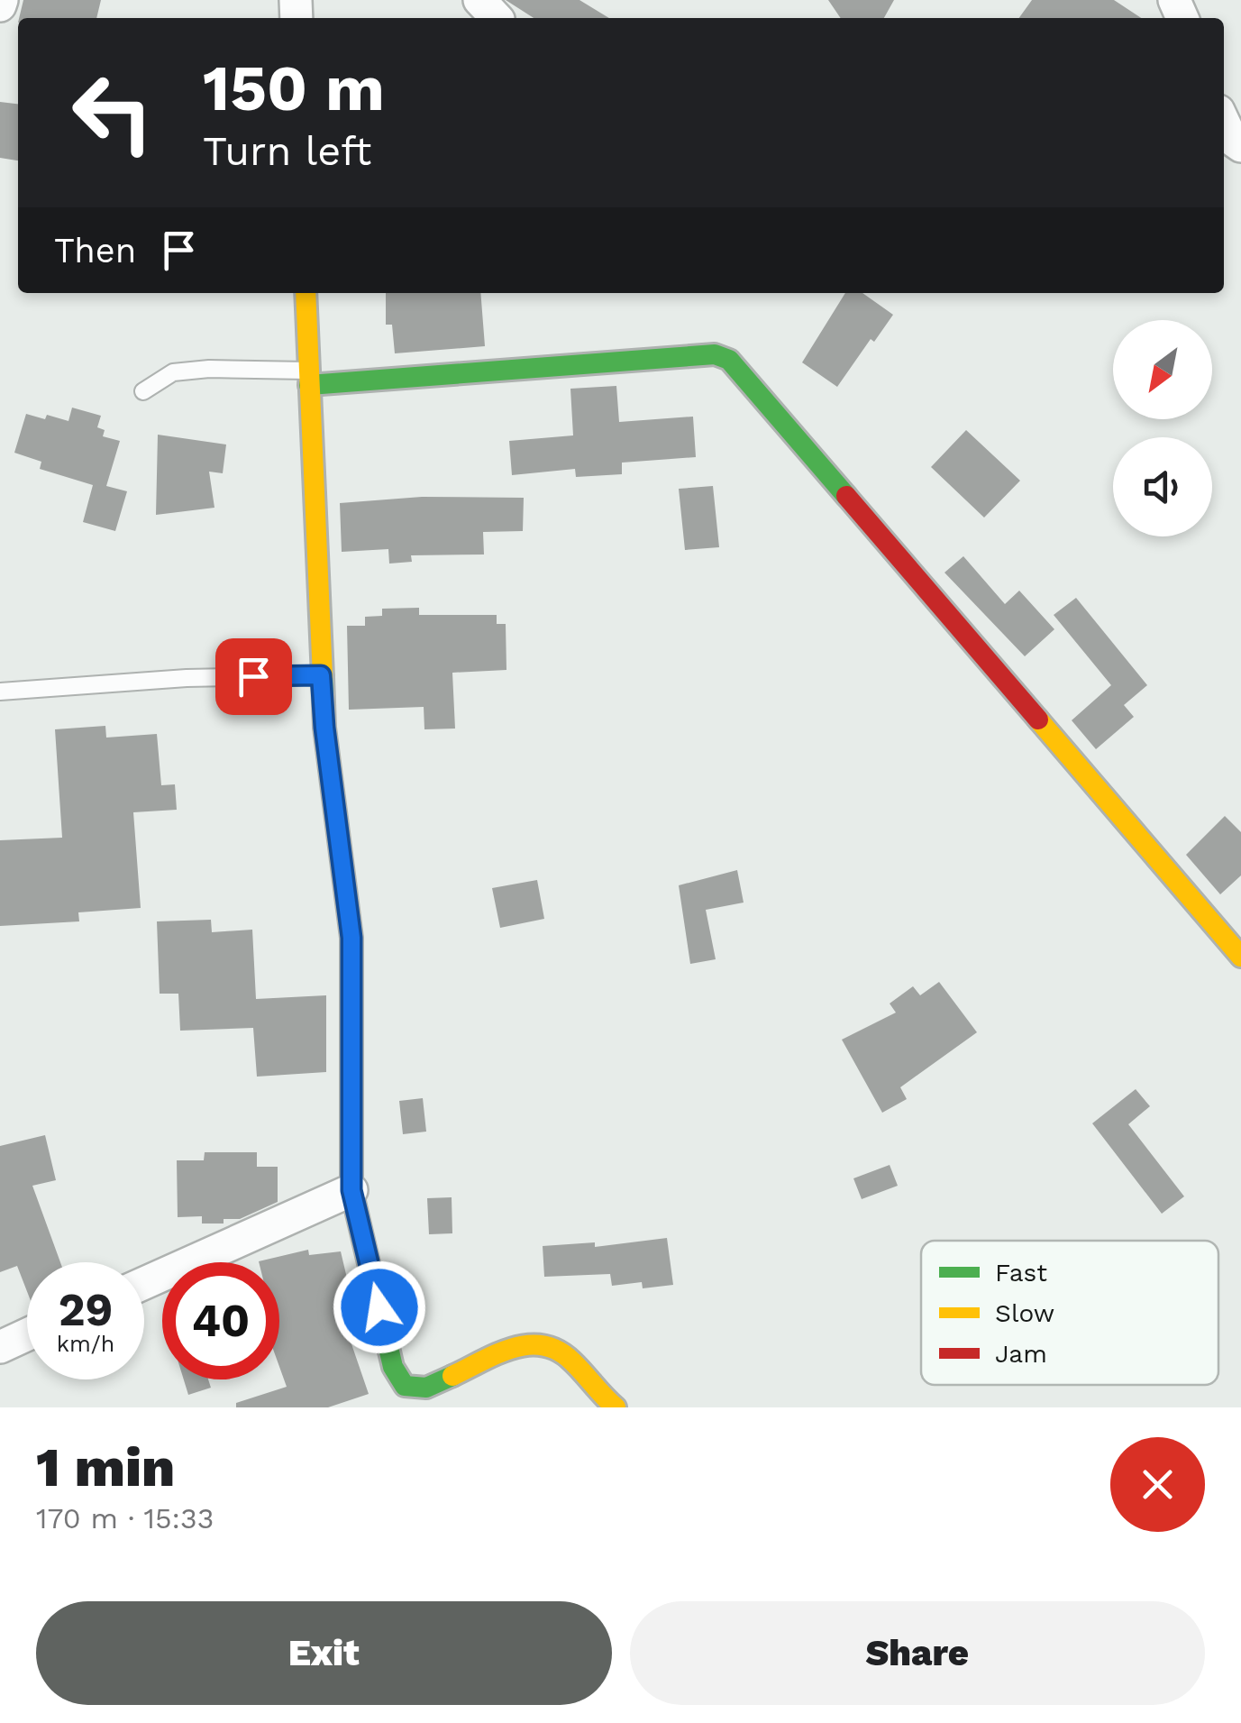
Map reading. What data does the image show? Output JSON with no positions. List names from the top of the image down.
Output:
{
  "legend": ["Fast", "Slow", "Jam"],
  "north": "bottom left",
  "page": {
    "turn": ["150 m", "Turn left"],
    "then": "Then",
    "speed": "29 km/h",
    "limit": "40",
    "heading": ["1 min", "170 m · 15:33"],
    "buttons": ["Exit", "Share"]
  }
}
